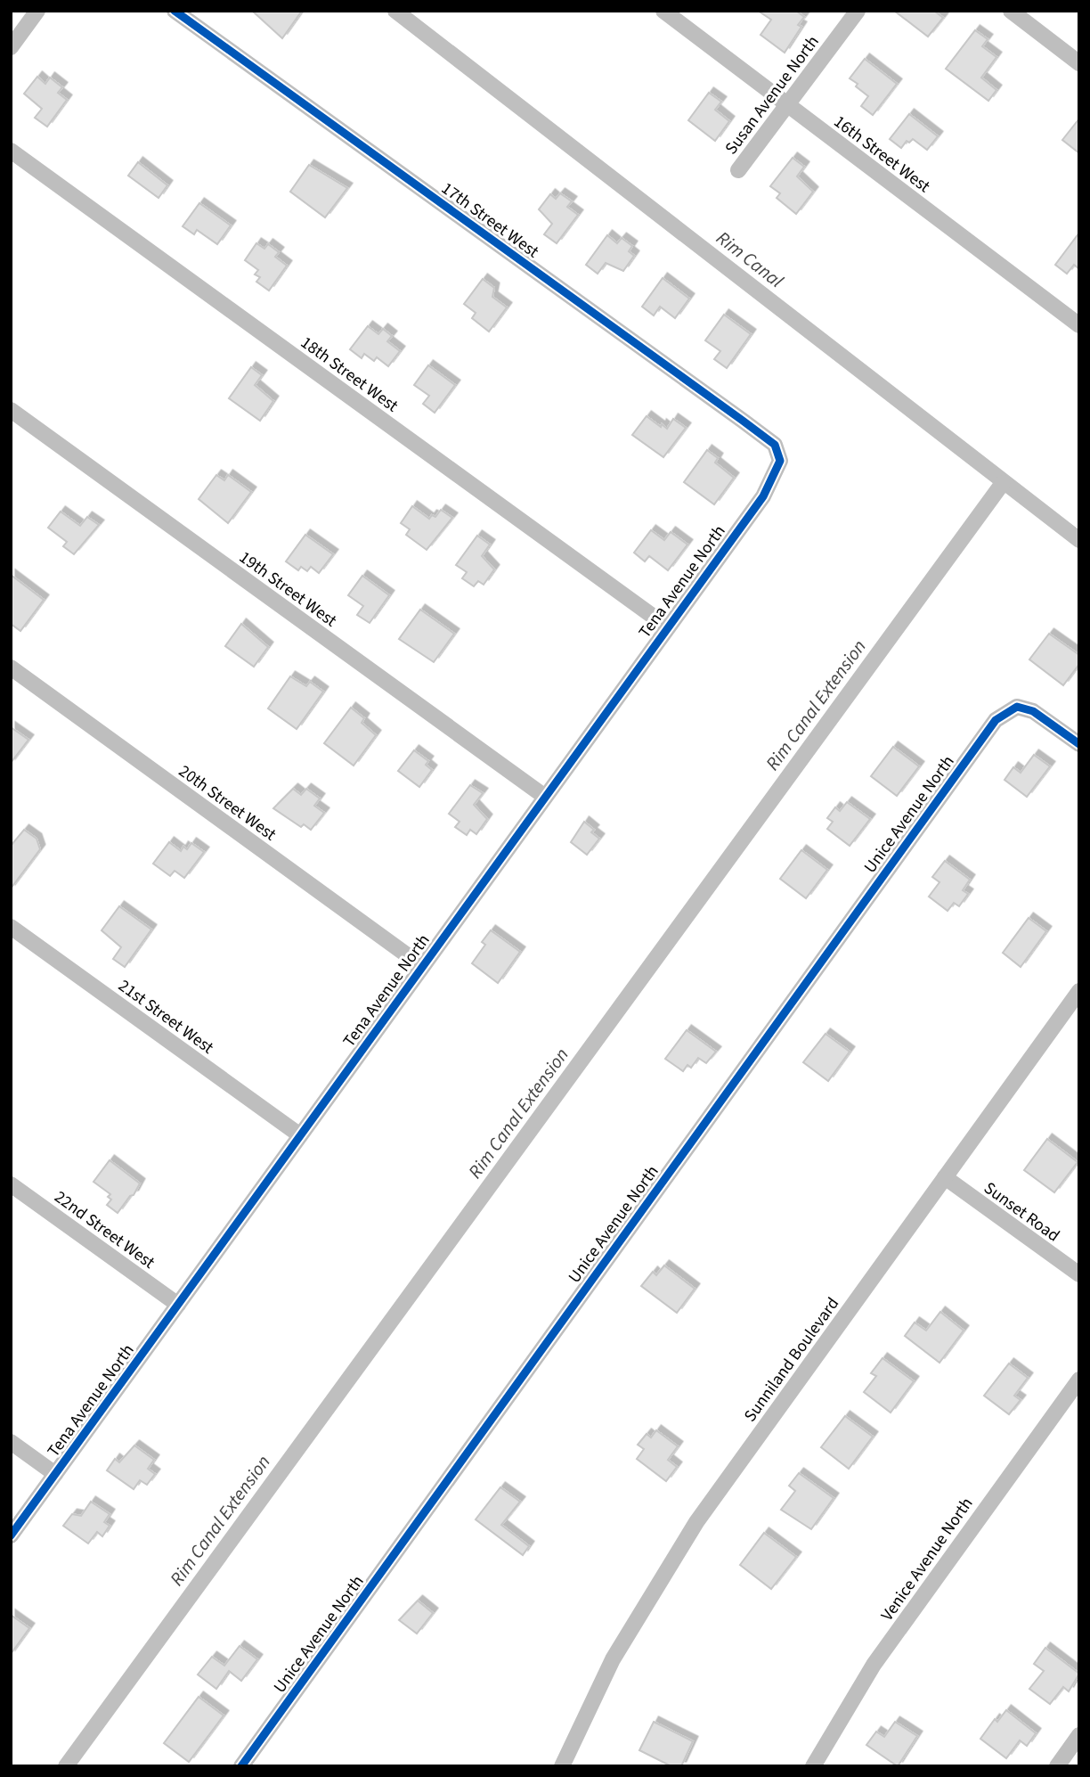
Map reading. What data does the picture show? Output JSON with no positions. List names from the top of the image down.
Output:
{
  "streets": {
    "street": [
      "Susan Avenue North",
      "16th Street West",
      "17th Street West",
      "18th Street West",
      "Tena Avenue North",
      "19th Street West",
      "20th Street West",
      "Unice Avenue North",
      "21st Street West",
      "Sunset Road",
      "22nd Street West",
      "Sunniland Boulevard",
      "Venice Avenue North"
    ]
  },
  "crossings": [
    ["Susan Avenue North", "16th Street West"],
    ["17th Street West", "Tena Avenue North"],
    ["18th Street West", "Tena Avenue North"],
    ["Tena Avenue North", "19th Street West"],
    ["Tena Avenue North", "20th Street West"],
    ["Tena Avenue North", "21st Street West"],
    ["Tena Avenue North", "22nd Street West"],
    ["Sunset Road", "Sunniland Boulevard"]
  ],
  "water": ["Rim Canal", "Rim Canal Extension"]
}
